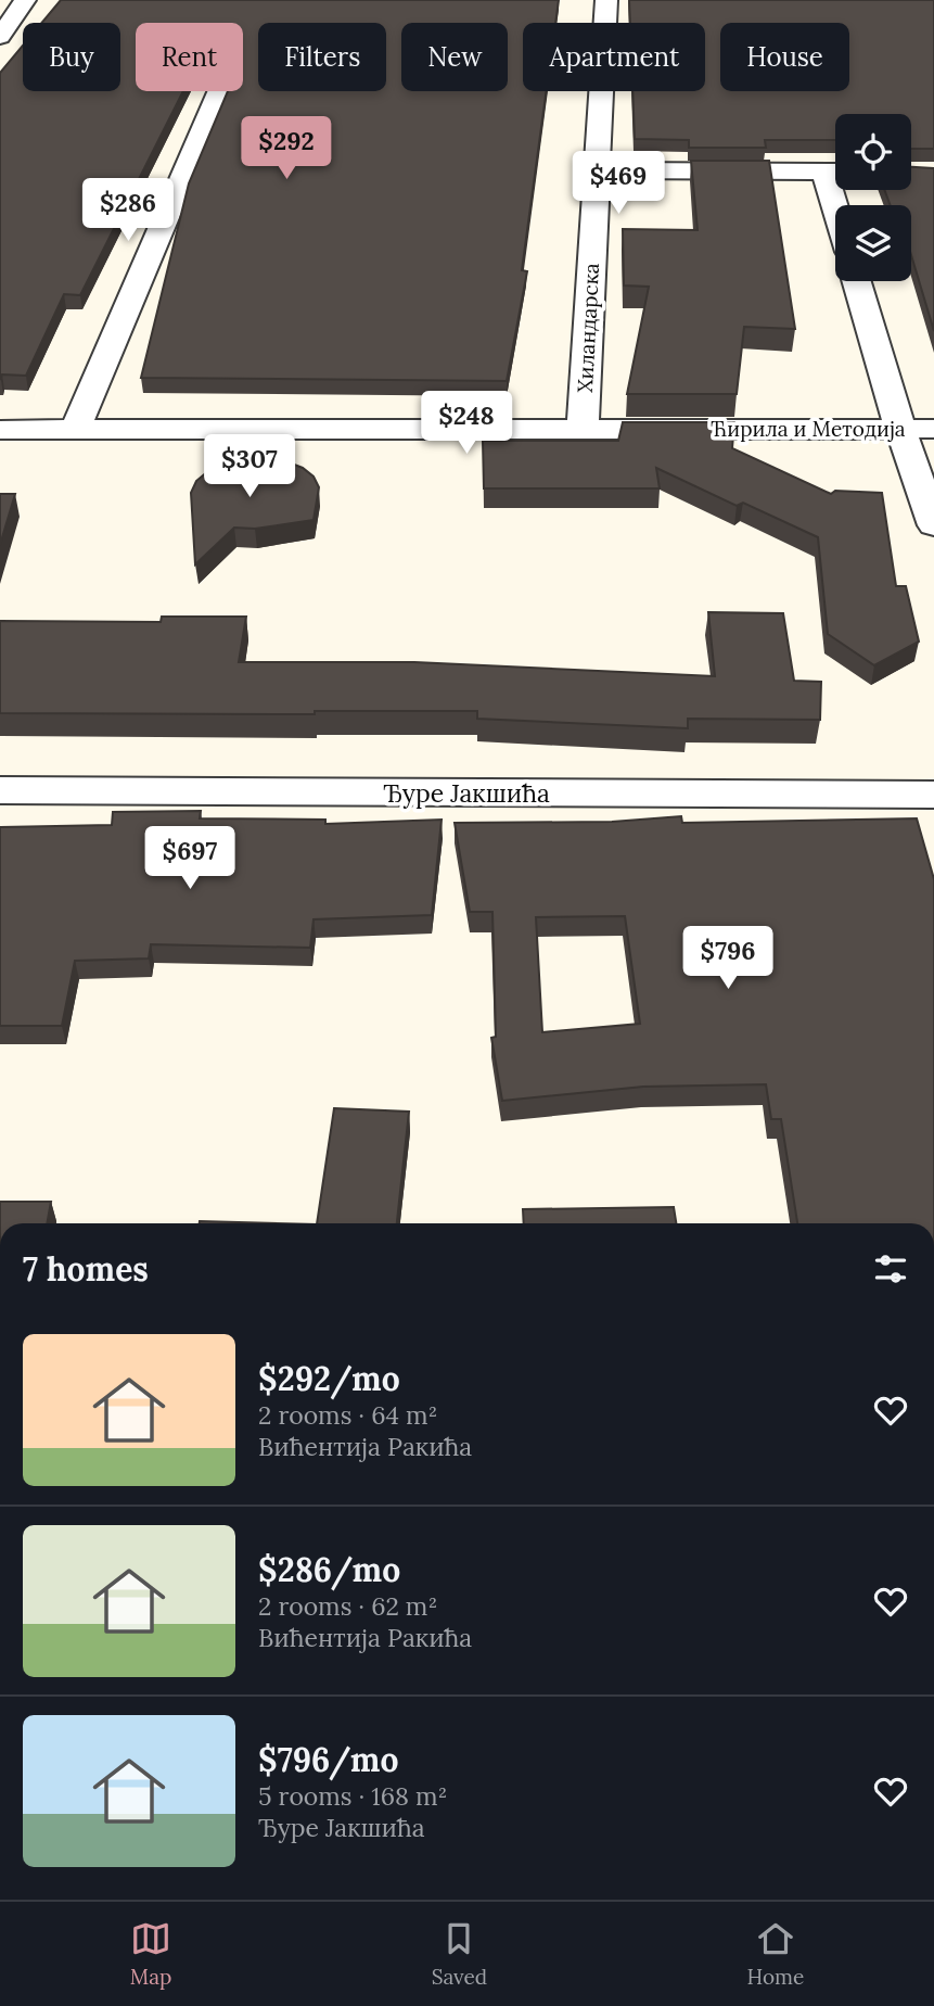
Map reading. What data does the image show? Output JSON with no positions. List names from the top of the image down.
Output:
{
  "streets": {
    "street": ["Хиландарска", "Ћирила и Методија", "Ђуре Јакшића"]
  },
  "crossings": [
    ["Хиландарска", "Ћирила и Методија"]
  ],
  "page": {
    "chip": [
      "Buy",
      "Rent",
      "Filters",
      "New",
      "Apartment",
      "House"
    ],
    "price": [
      "$292",
      "$469",
      "$286",
      "$248",
      "$307",
      "$697",
      "$796"
    ],
    "heading": "7 homes",
    "list": [
      {
        "name": "$292/mo",
        "note": "2 rooms · 64 m² · Вићентија Ракића"
      },
      {
        "name": "$286/mo",
        "note": "2 rooms · 62 m² · Вићентија Ракића"
      },
      {
        "name": "$796/mo",
        "note": "5 rooms · 168 m² · Ђуре Јакшића"
      }
    ],
    "tabs": ["Map", "Saved", "Home"]
  }
}
